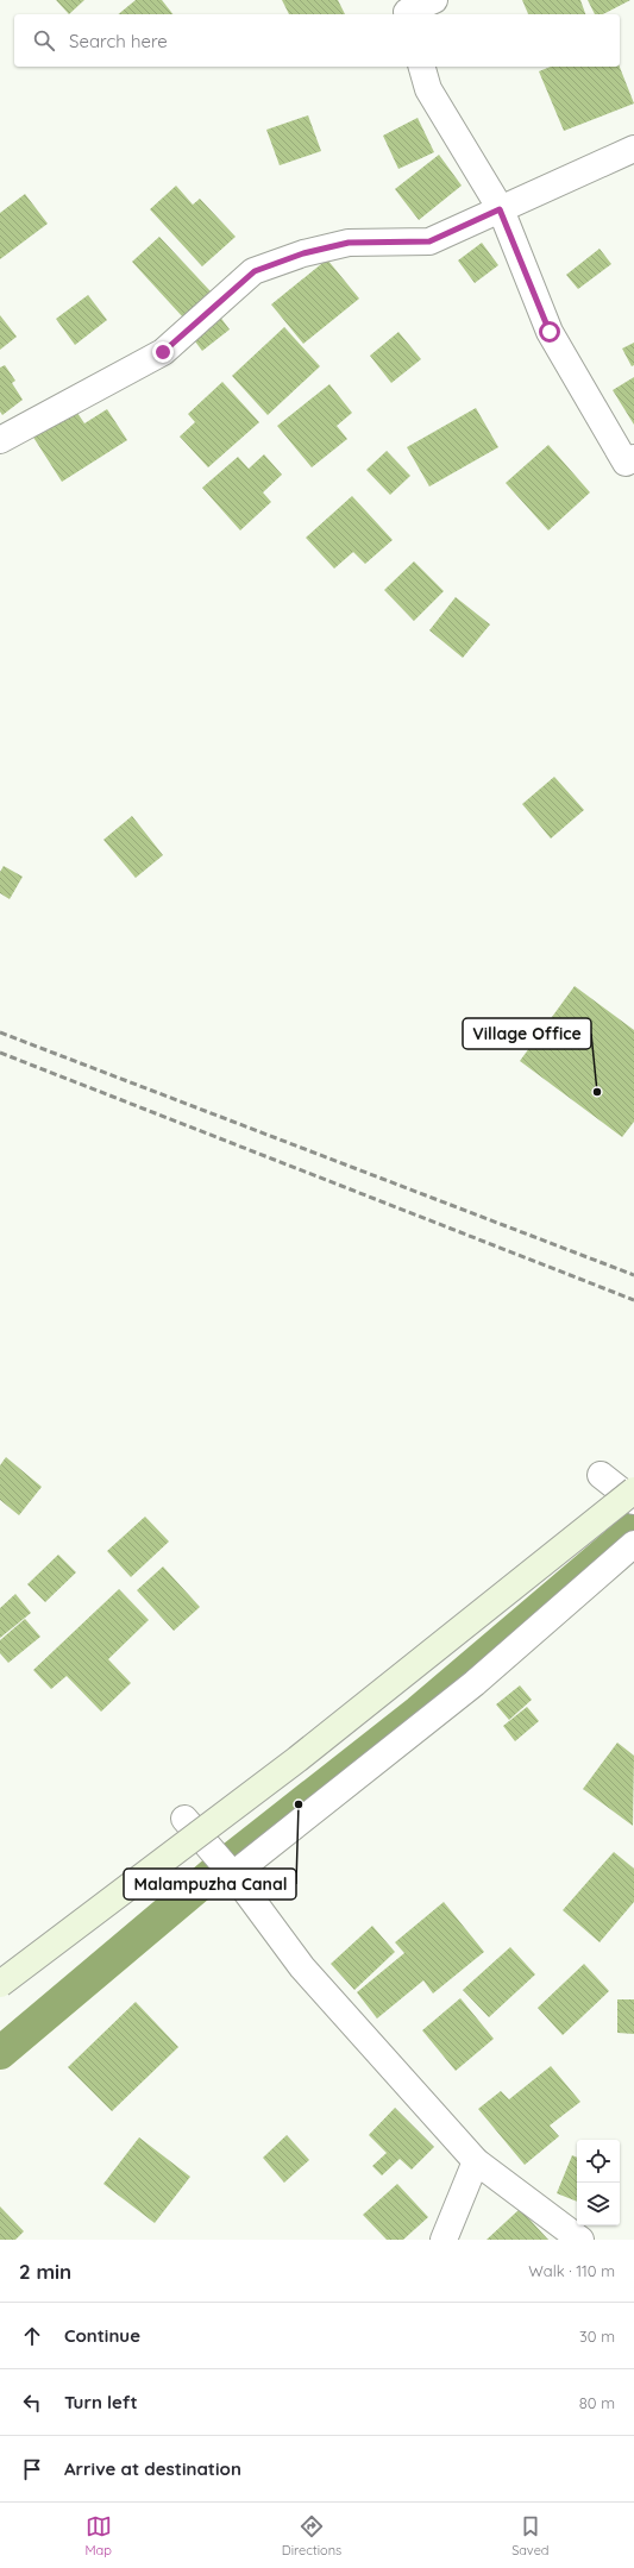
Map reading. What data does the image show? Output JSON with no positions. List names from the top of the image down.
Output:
{
  "places": ["Village Office", "Malampuzha Canal"],
  "page": {
    "search": "Search here",
    "heading": ["2 min", "Walk · 110 m"],
    "list": [
      ["Continue", "30 m"],
      ["Turn left", "80 m"],
      "Arrive at destination"
    ],
    "nav": ["Map", "Directions", "Saved"]
  }
}
